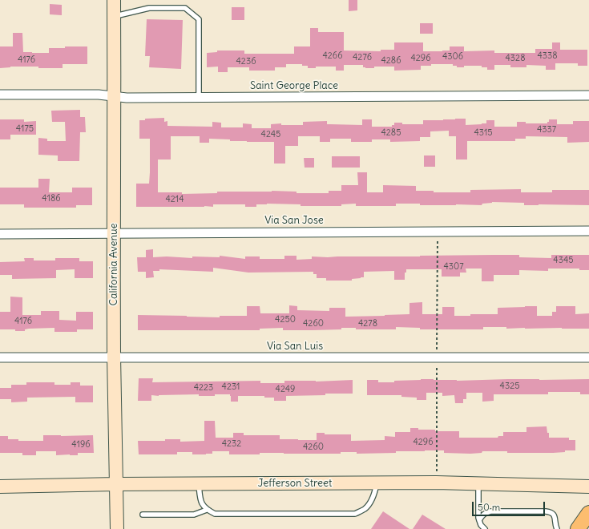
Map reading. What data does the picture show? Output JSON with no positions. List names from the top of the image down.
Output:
{
  "streets": {
    "street": [
      "Saint George Place",
      "Via San Jose",
      "California Avenue",
      "Via San Luis",
      "Jefferson Street"
    ]
  },
  "crossings": [
    ["Saint George Place", "California Avenue"],
    ["Via San Jose", "California Avenue"],
    ["California Avenue", "Via San Luis"],
    ["California Avenue", "Jefferson Street"]
  ],
  "house_numbers": [
    "4266",
    "4338",
    "4306",
    "4276",
    "4296",
    "4328",
    "4176",
    "4286",
    "4236",
    "4175",
    "4337",
    "4285",
    "4315",
    "4245",
    "4186",
    "4214",
    "4345",
    "4307",
    "4250",
    "4176",
    "4260",
    "4278",
    "4325",
    "4231",
    "4223",
    "4249",
    "4296",
    "4232",
    "4196",
    "4260"
  ],
  "scale_bar": "50 m"
}
